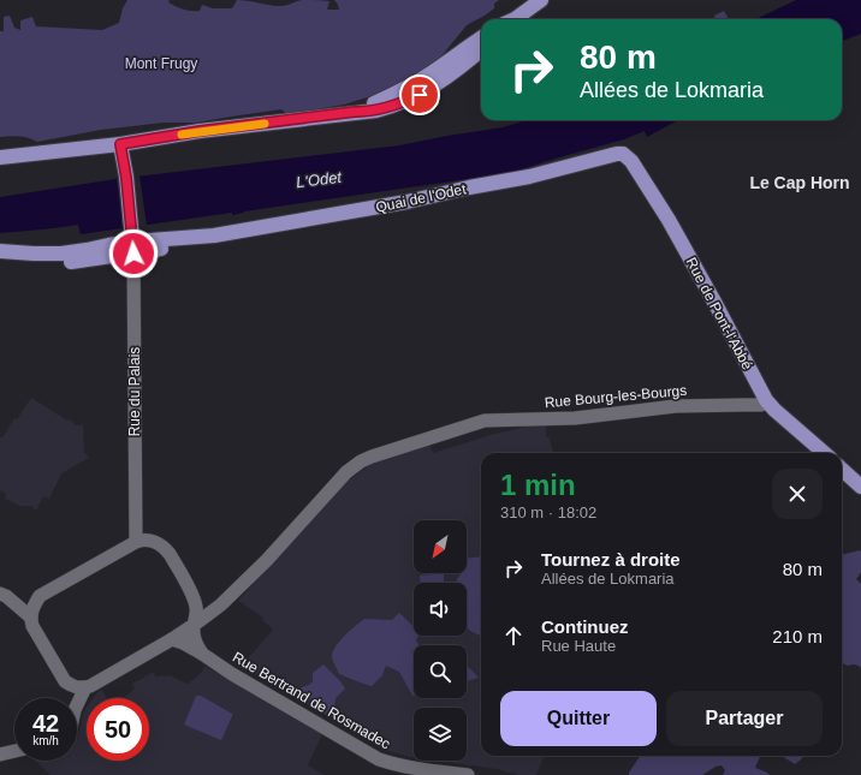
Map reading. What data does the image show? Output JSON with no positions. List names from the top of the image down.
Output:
{
  "streets": {
    "main road": ["Quai de l'Odet", "Rue de Pont-l'Abbé"],
    "street": ["Rue du Palais", "Rue Bourg-les-Bourgs", "Rue Bertrand de Rosmadec"]
  },
  "crossings": [
    ["Quai de l'Odet", "Rue de Pont-l'Abbé"],
    ["Quai de l'Odet", "Rue du Palais"],
    ["Rue de Pont-l'Abbé", "Rue Bourg-les-Bourgs"],
    ["Rue du Palais", "Rue Bourg-les-Bourgs"],
    ["Rue du Palais", "Rue Bertrand de Rosmadec"],
    ["Rue Bourg-les-Bourgs", "Rue Bertrand de Rosmadec"]
  ],
  "districts": ["Le Cap Horn"],
  "water": ["L'Odet"],
  "parks": ["Mont Frugy"],
  "north": "bottom left",
  "page": {
    "turn": ["80 m", "Allées de Lokmaria"],
    "heading": ["1 min", "310 m · 18:02"],
    "list": [
      {
        "name": "Tournez à droite",
        "note": "Allées de Lokmaria",
        "value": "80 m"
      },
      {
        "name": "Continuez",
        "note": "Rue Haute",
        "value": "210 m"
      }
    ],
    "buttons": ["Quitter", "Partager"],
    "speed": "42 km/h",
    "limit": "50"
  }
}
